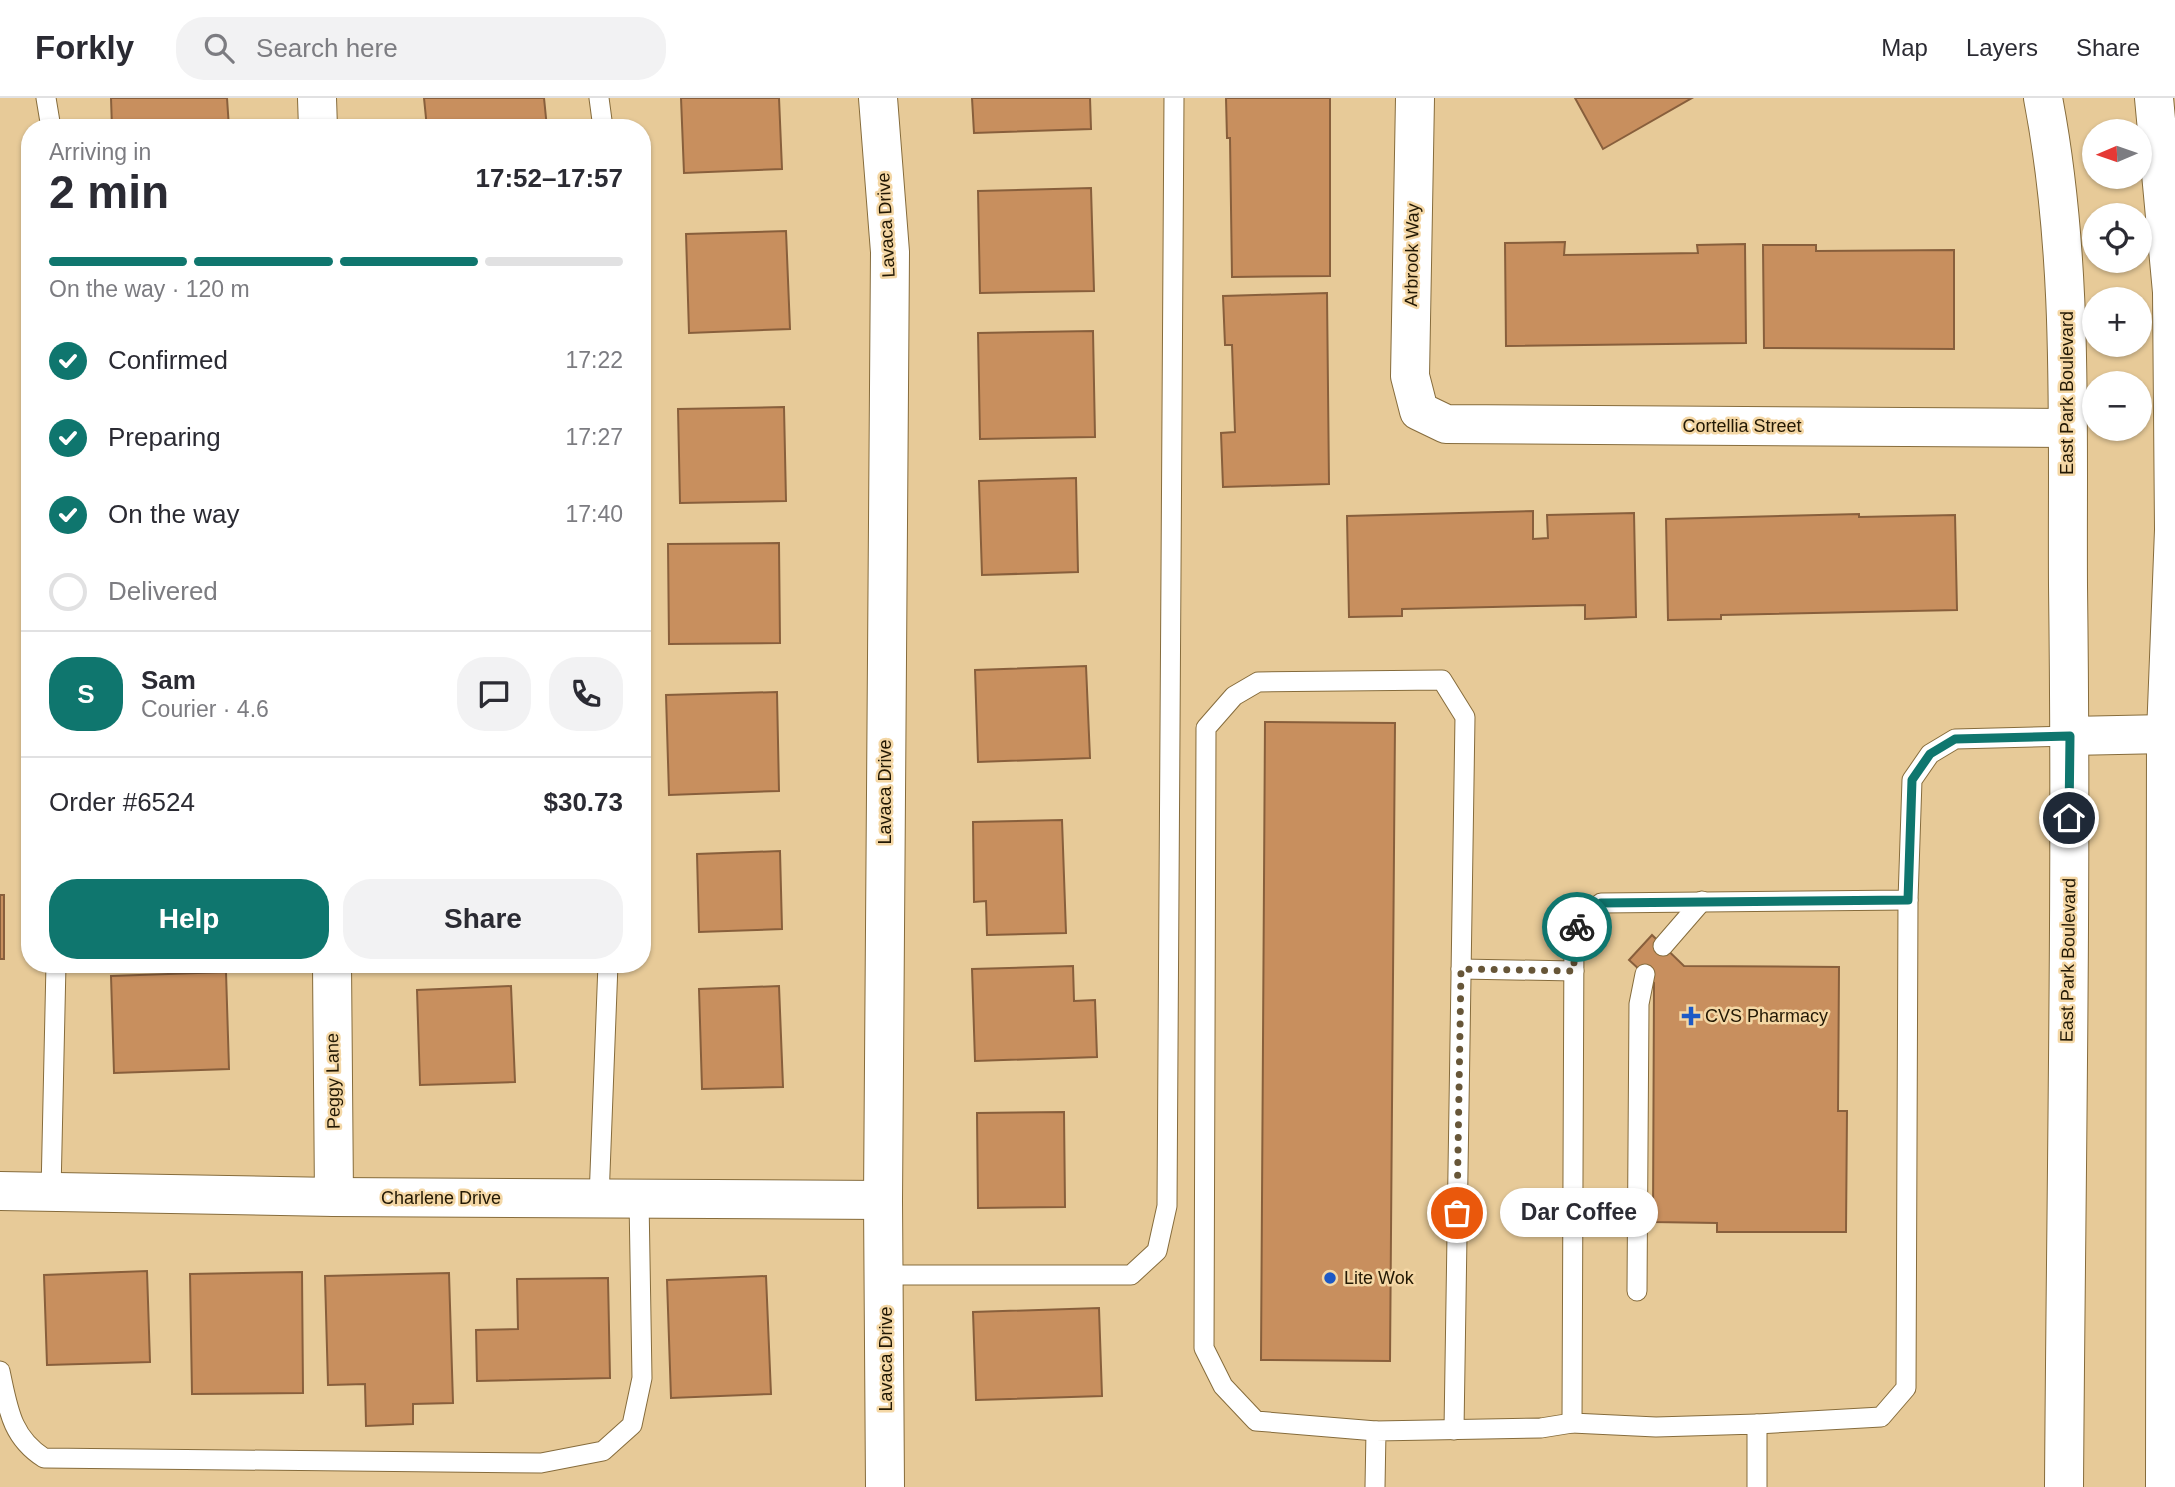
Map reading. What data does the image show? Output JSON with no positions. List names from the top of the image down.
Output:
{
  "streets": {
    "street": [
      "Lavaca Drive",
      "Arbrook Way",
      "East Park Boulevard",
      "Cortellia Street",
      "Peggy Lane",
      "Charlene Drive"
    ]
  },
  "crossings": [
    ["Lavaca Drive", "Charlene Drive"],
    ["Arbrook Way", "Cortellia Street"],
    ["East Park Boulevard", "Cortellia Street"],
    ["Peggy Lane", "Charlene Drive"]
  ],
  "places": {
    "health": ["CVS Pharmacy"],
    "other": ["Dar Coffee", "Lite Wok"]
  },
  "north": "left",
  "page": {
    "header": "Forkly",
    "search": "Search here",
    "nav": ["Map", "Layers", "Share"],
    "map_buttons": ["+", "−"],
    "heading": ["2 min", "Arriving in", "17:52–17:57"],
    "panel": [
      "Sam",
      "Courier · 4.6",
      "Order #6524",
      "$30.73"
    ],
    "bar": "On the way · 120 m",
    "list": [
      ["Confirmed", "17:22"],
      ["Preparing", "17:27"],
      ["On the way", "17:40"],
      "Delivered"
    ],
    "round": "S",
    "buttons": ["Help", "Share"],
    "bubble": "Dar Coffee"
  }
}
